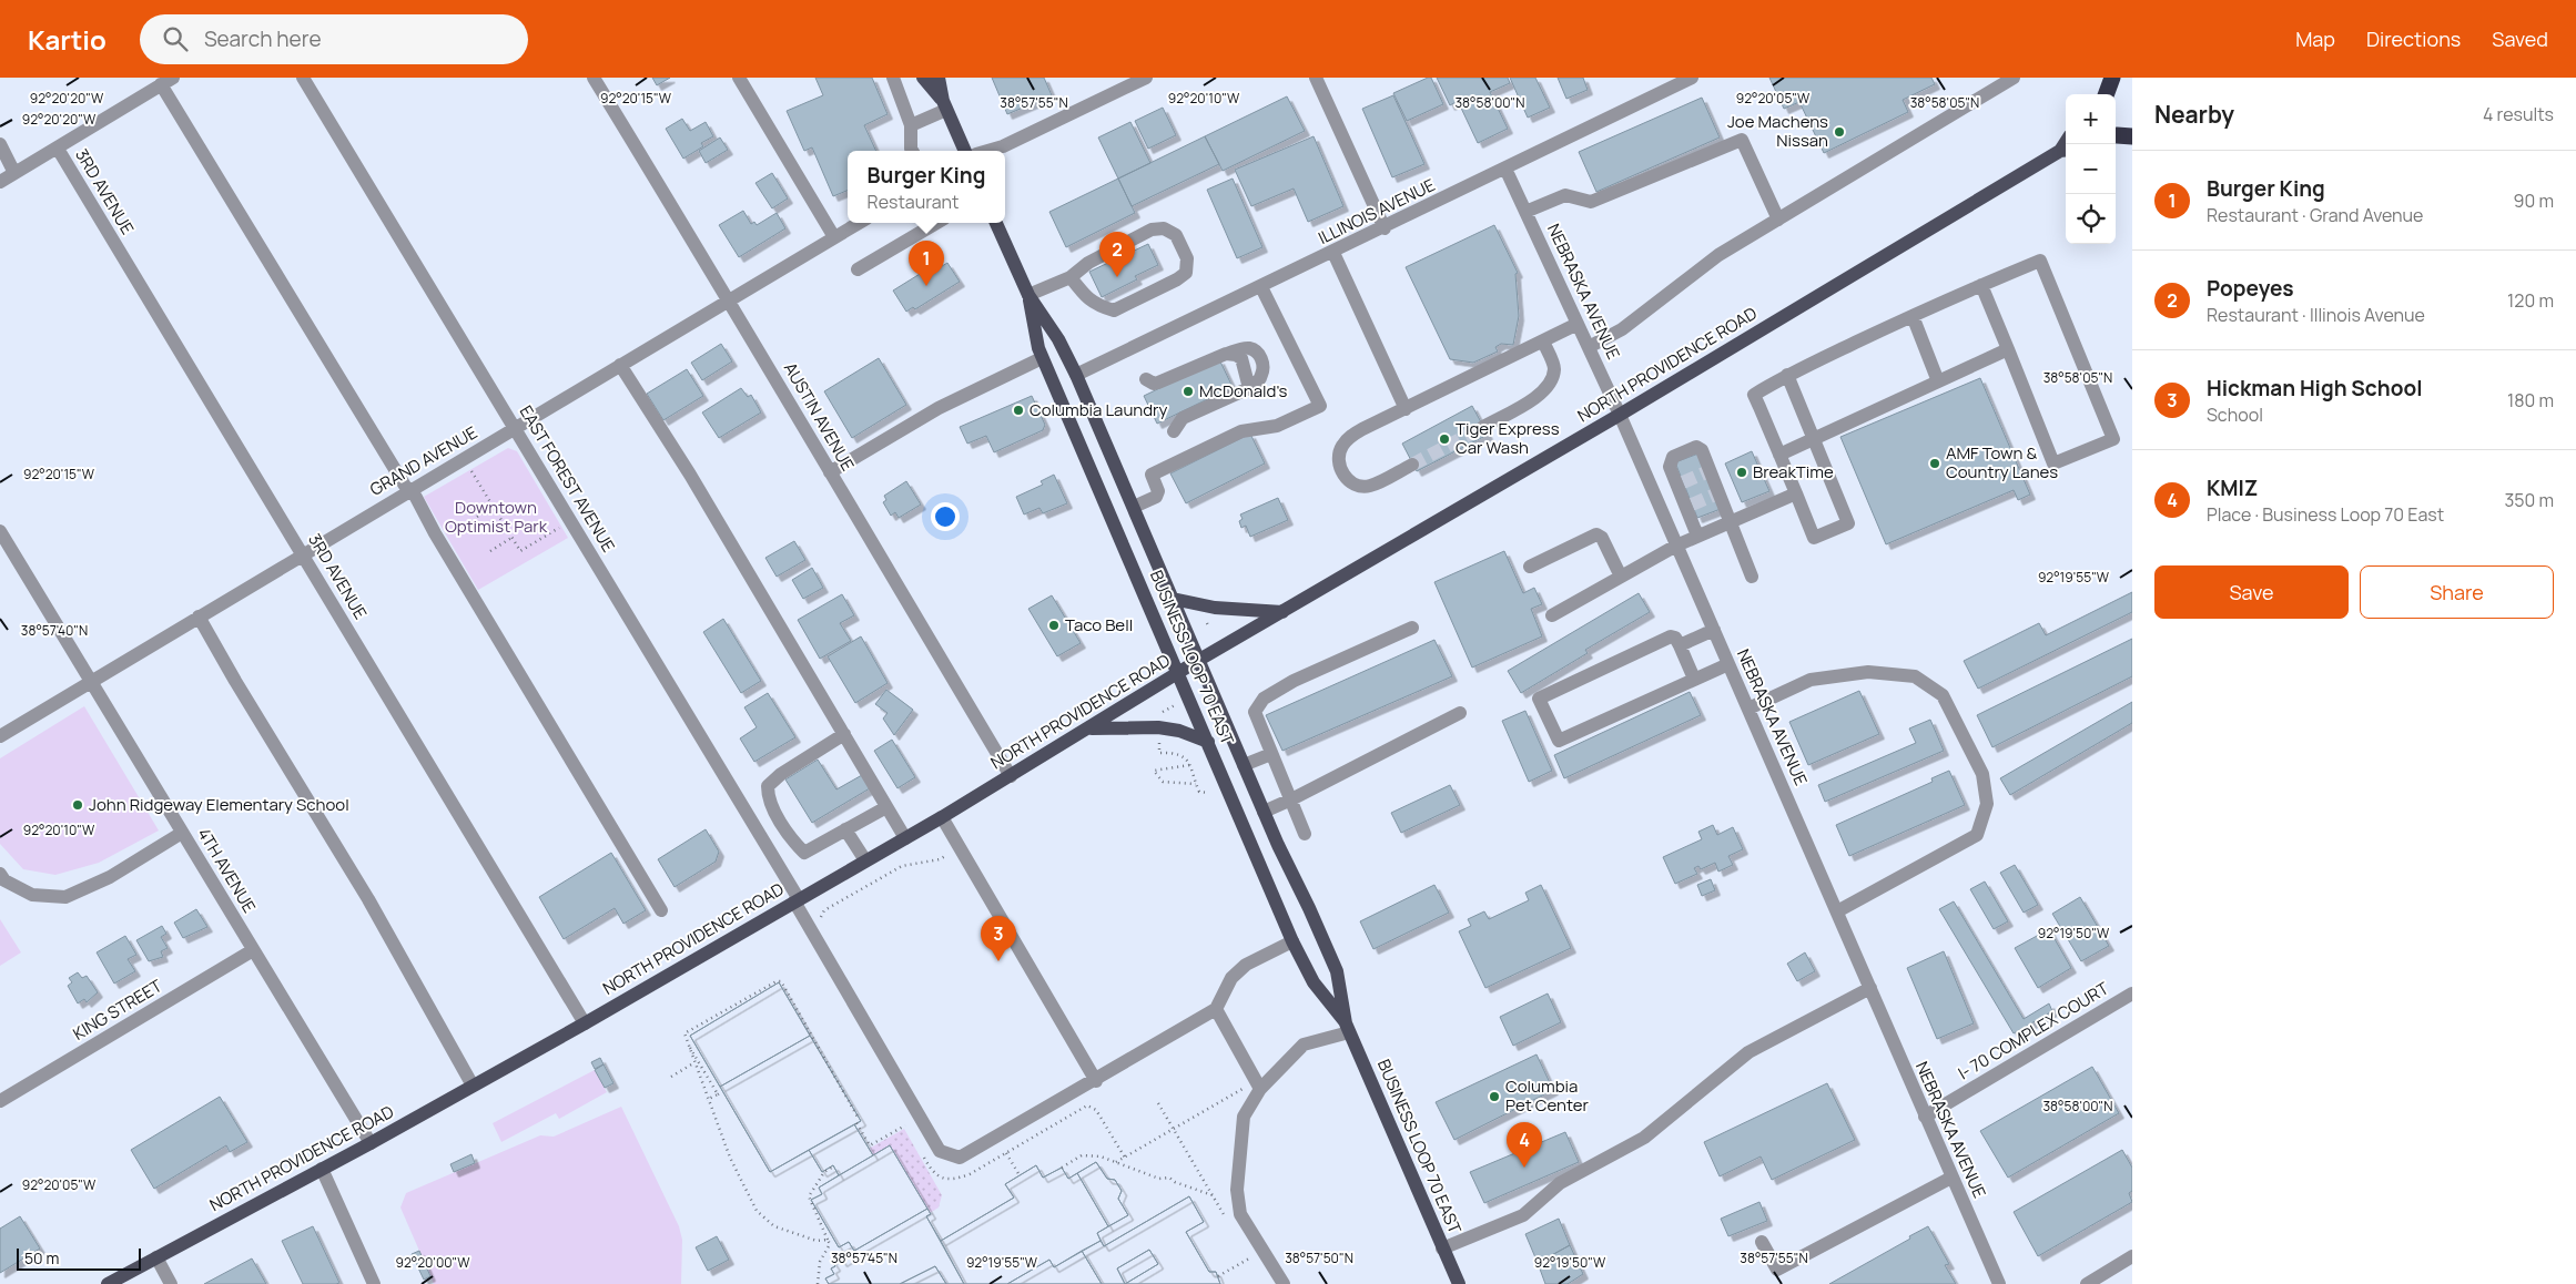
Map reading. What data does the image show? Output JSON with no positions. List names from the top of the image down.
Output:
{
  "streets": {
    "main road": ["NORTH PROVIDENCE ROAD", "BUSINESS LOOP 70 EAST"],
    "street": [
      "3RD AVENUE",
      "ILLINOIS AVENUE",
      "NEBRASKA AVENUE",
      "AUSTIN AVENUE",
      "GRAND AVENUE",
      "EAST FOREST AVENUE",
      "4TH AVENUE",
      "KING STREET",
      "I- 70 COMPLEX COURT"
    ]
  },
  "crossings": [
    ["3RD AVENUE", "NORTH PROVIDENCE ROAD"],
    ["3RD AVENUE", "GRAND AVENUE"],
    ["ILLINOIS AVENUE", "NEBRASKA AVENUE"],
    ["ILLINOIS AVENUE", "BUSINESS LOOP 70 EAST"],
    ["NEBRASKA AVENUE", "NORTH PROVIDENCE ROAD"],
    ["NEBRASKA AVENUE", "I- 70 COMPLEX COURT"],
    ["NORTH PROVIDENCE ROAD", "AUSTIN AVENUE"],
    ["NORTH PROVIDENCE ROAD", "EAST FOREST AVENUE"],
    ["NORTH PROVIDENCE ROAD", "BUSINESS LOOP 70 EAST"],
    ["NORTH PROVIDENCE ROAD", "4TH AVENUE"],
    ["AUSTIN AVENUE", "GRAND AVENUE"],
    ["GRAND AVENUE", "EAST FOREST AVENUE"],
    ["GRAND AVENUE", "4TH AVENUE"],
    ["4TH AVENUE", "KING STREET"]
  ],
  "parks": ["Downtown Optimist Park"],
  "places": [
    "Joe Machens Nissan",
    "McDonald's",
    "Columbia Laundry",
    "Tiger Express Car Wash",
    "AMF Town & Country Lanes",
    "BreakTime",
    "Taco Bell",
    "John Ridgeway Elementary School",
    "Columbia Pet Center"
  ],
  "scale_bar": "50 m",
  "page": {
    "header": "Kartio",
    "search": "Search here",
    "nav": ["Map", "Directions", "Saved"],
    "heading": ["Nearby", "4 results"],
    "map_buttons": ["+", "−"],
    "list": [
      {
        "mark": "1",
        "name": "Burger King",
        "note": "Restaurant · Grand Avenue",
        "value": "90 m"
      },
      {
        "mark": "2",
        "name": "Popeyes",
        "note": "Restaurant · Illinois Avenue",
        "value": "120 m"
      },
      {
        "mark": "3",
        "name": "Hickman High School",
        "note": "School",
        "value": "180 m"
      },
      {
        "mark": "4",
        "name": "KMIZ",
        "note": "Place · Business Loop 70 East",
        "value": "350 m"
      }
    ],
    "popup": ["Burger King", "Restaurant"],
    "pins": [
      "2",
      "1",
      "3",
      "4"
    ],
    "buttons": ["Save", "Share"],
    "scale": "50 m"
  },
  "coordinates": [
    "92°20'20\"W",
    "92°20'15\"W",
    "92°20'10\"W",
    "92°20'05\"W",
    "38°57'55\"N",
    "38°58'00\"N",
    "38°58'05\"N",
    "92°19'55\"W",
    "38°57'40\"N",
    "92°19'50\"W",
    "38°57'45\"N",
    "38°57'50\"N",
    "92°20'00\"W"
  ]
}
